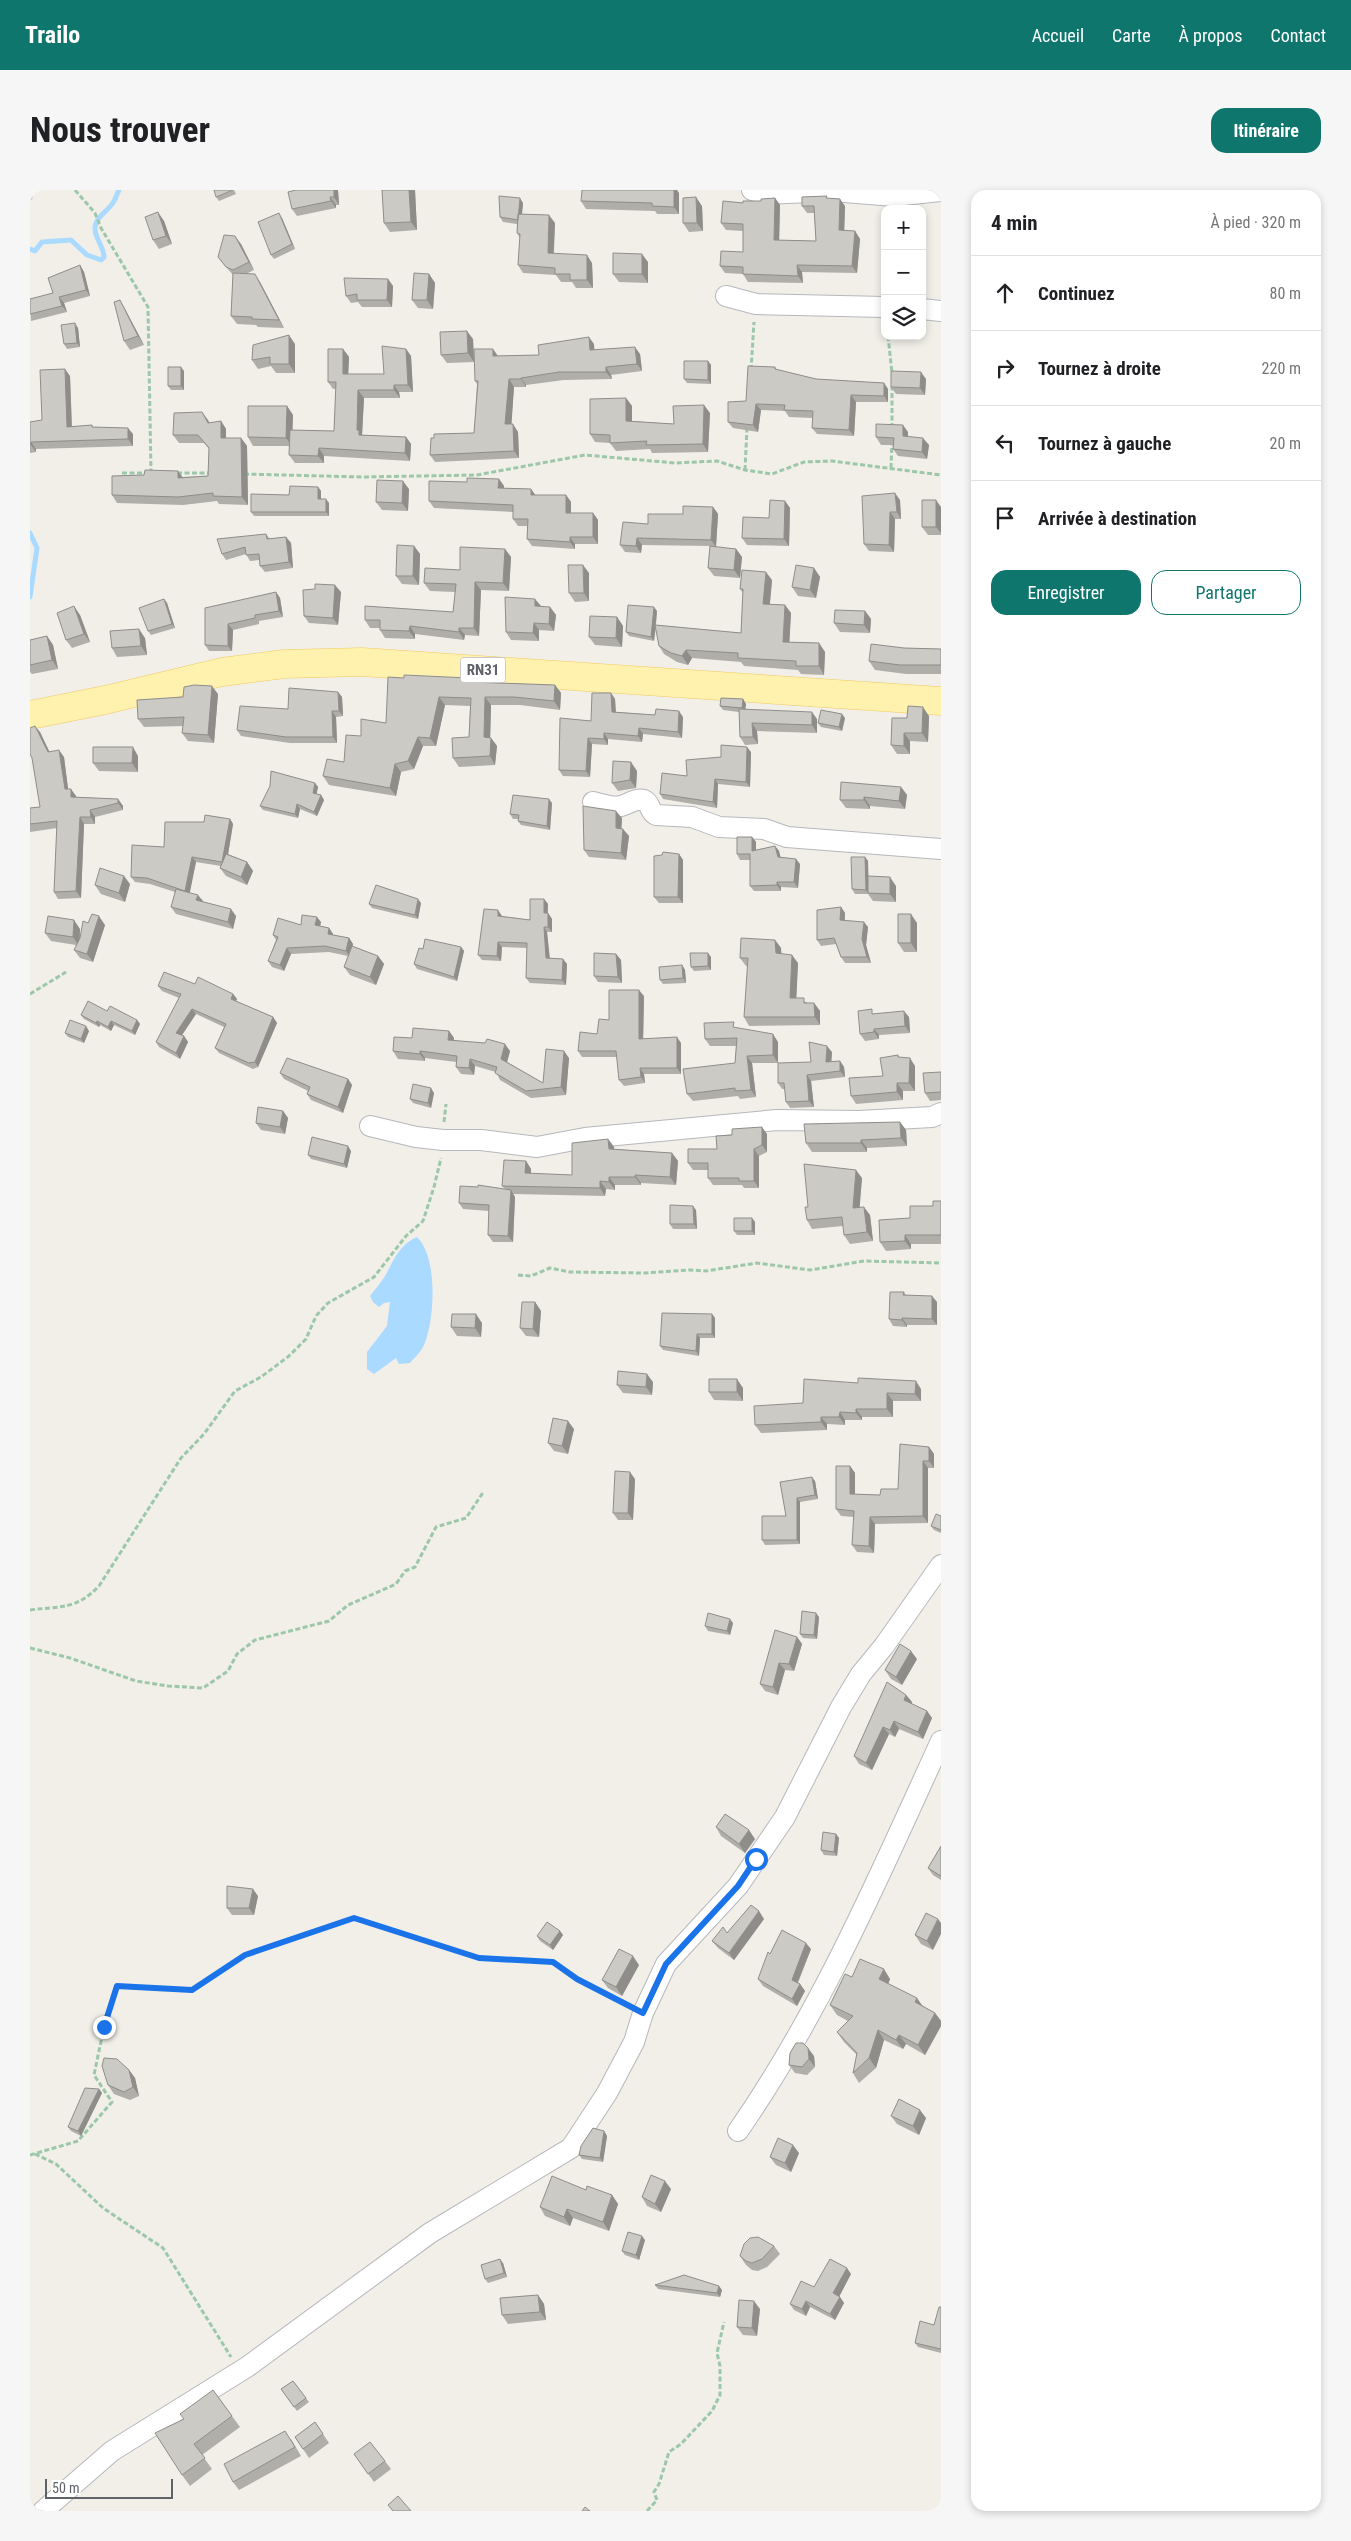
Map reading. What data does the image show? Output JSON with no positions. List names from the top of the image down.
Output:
{
  "streets": {
    "main road": ["RN31"]
  },
  "scale_bar": "50 m",
  "page": {
    "header": "Trailo",
    "nav": [
      "Accueil",
      "Carte",
      "À propos",
      "Contact"
    ],
    "buttons": [
      "Itinéraire",
      ["Enregistrer", "Partager"]
    ],
    "title": "Nous trouver",
    "heading": ["4 min", "À pied · 320 m"],
    "map_buttons": ["+", "−"],
    "list": [
      ["Continuez", "80 m"],
      ["Tournez à droite", "220 m"],
      ["Tournez à gauche", "20 m"],
      "Arrivée à destination"
    ],
    "scale": "50 m"
  }
}
